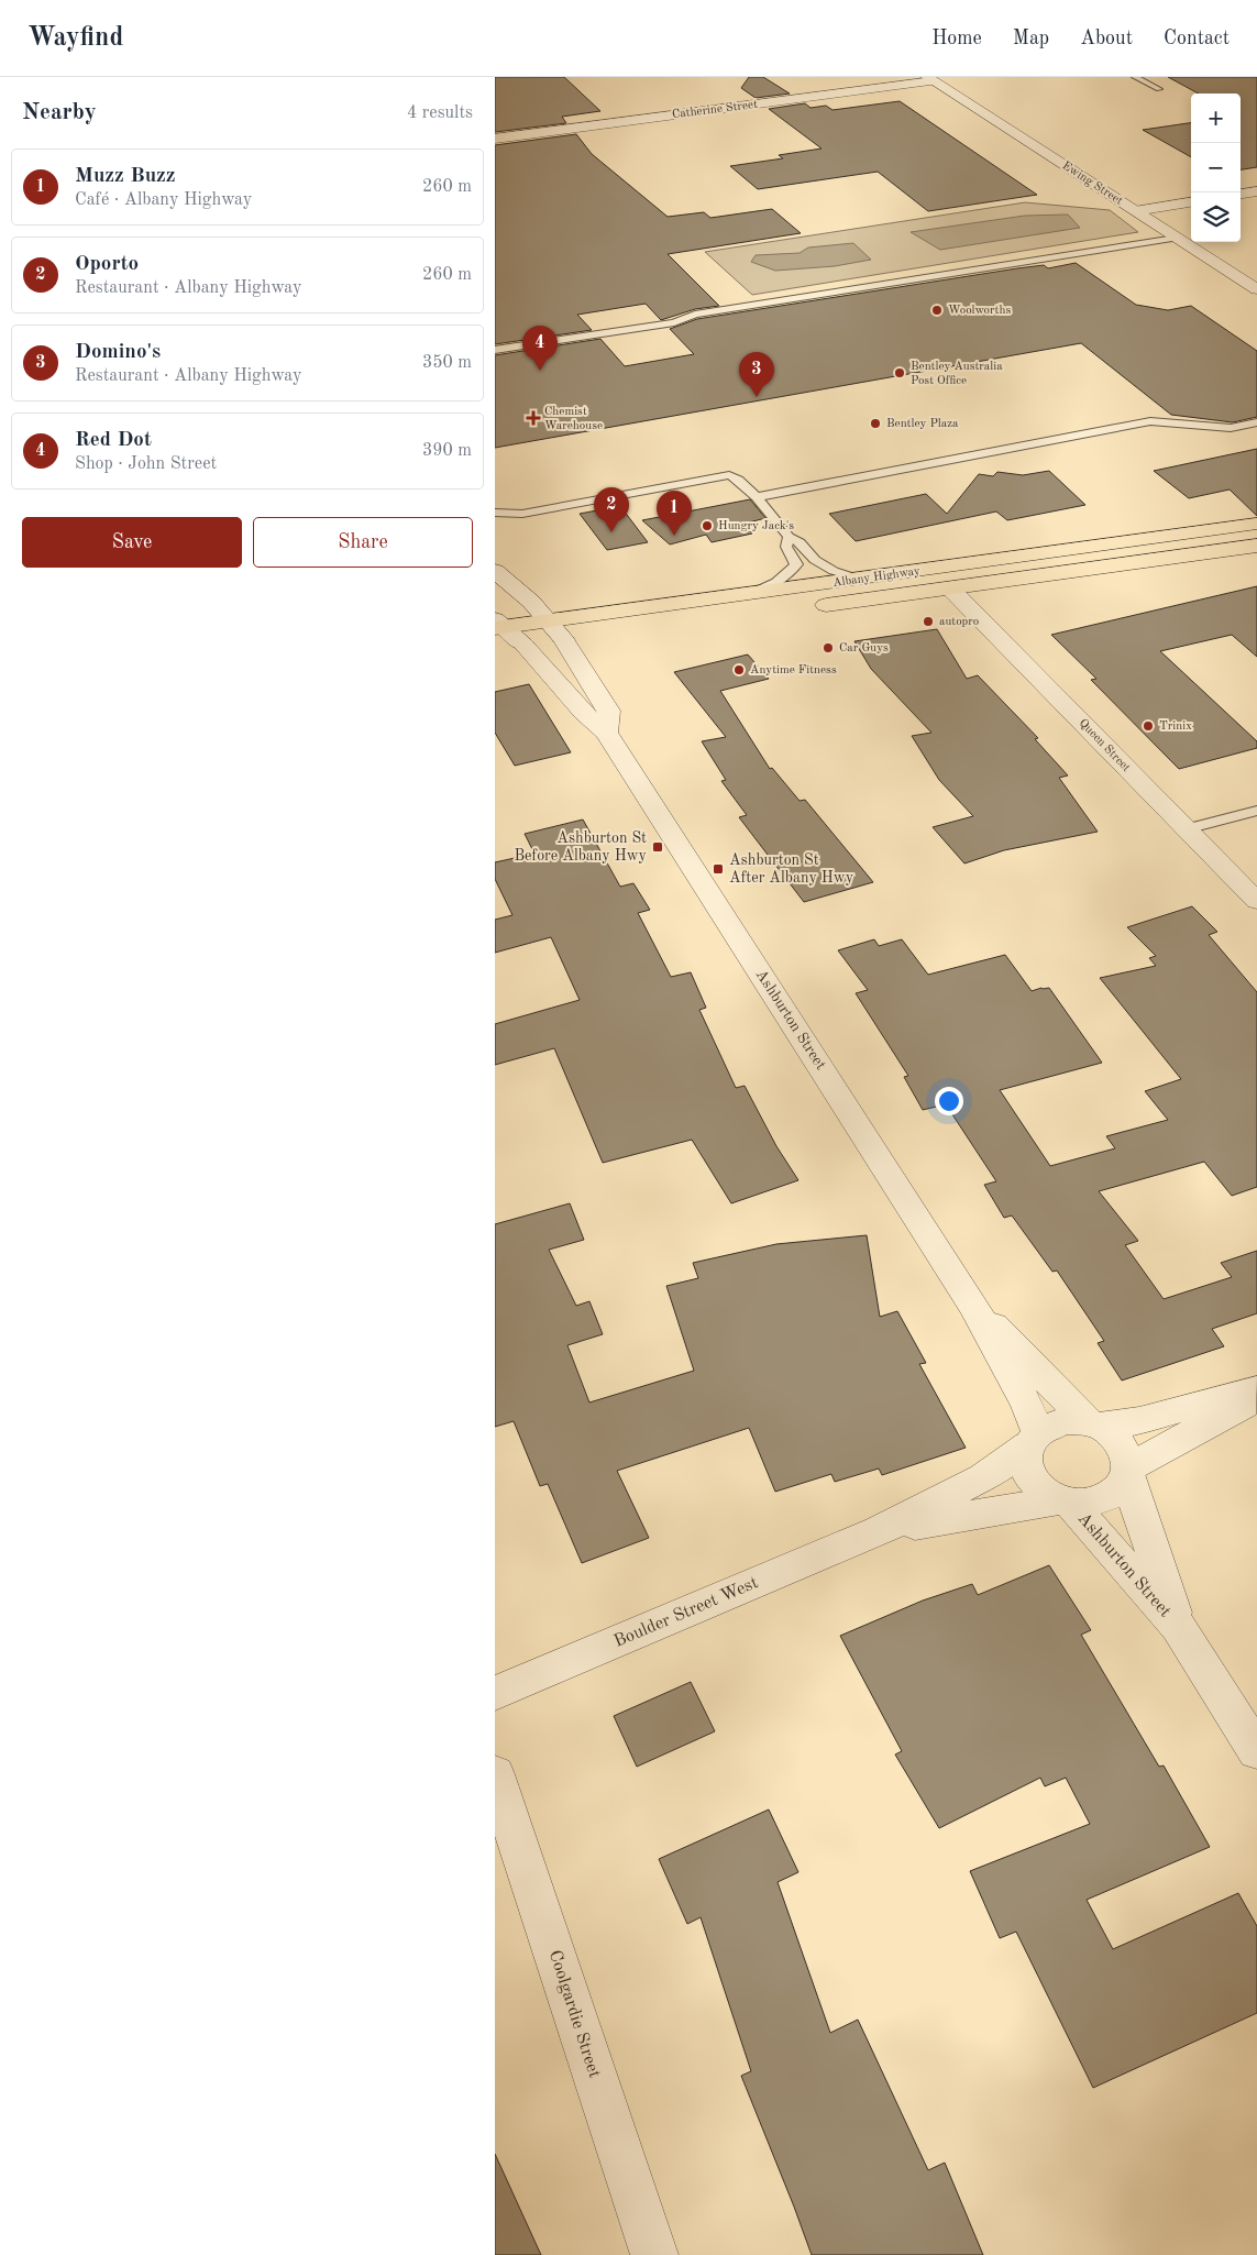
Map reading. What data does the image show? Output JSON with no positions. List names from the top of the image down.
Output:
{
  "streets": {
    "highway": ["Albany Highway"],
    "street": [
      "Catherine Street",
      "Ewing Street",
      "Queen Street",
      "Ashburton Street",
      "Boulder Street West",
      "Coolgardie Street"
    ]
  },
  "crossings": [
    ["Catherine Street", "Ewing Street"],
    ["Albany Highway", "Queen Street"],
    ["Albany Highway", "Ashburton Street"],
    ["Ashburton Street", "Boulder Street West"]
  ],
  "places": {
    "other": [
      "Woolworths",
      "Bentley Australia Post Office",
      "Bentley Plaza",
      "Hungry Jack's",
      "autopro",
      "Car Guys",
      "Anytime Fitness",
      "Trinix"
    ],
    "health": ["Chemist Warehouse"],
    "transit": ["Ashburton St Before Albany Hwy", "Ashburton St After Albany Hwy"]
  },
  "page": {
    "header": "Wayfind",
    "nav": [
      "Home",
      "Map",
      "About",
      "Contact"
    ],
    "heading": ["Nearby", "4 results"],
    "map_buttons": ["+", "−"],
    "list": [
      {
        "mark": "1",
        "name": "Muzz Buzz",
        "note": "Café · Albany Highway",
        "value": "260 m"
      },
      {
        "mark": "2",
        "name": "Oporto",
        "note": "Restaurant · Albany Highway",
        "value": "260 m"
      },
      {
        "mark": "3",
        "name": "Domino's",
        "note": "Restaurant · Albany Highway",
        "value": "350 m"
      },
      {
        "mark": "4",
        "name": "Red Dot",
        "note": "Shop · John Street",
        "value": "390 m"
      }
    ],
    "pins": [
      "4",
      "3",
      "2",
      "1"
    ],
    "buttons": ["Save", "Share"]
  }
}
